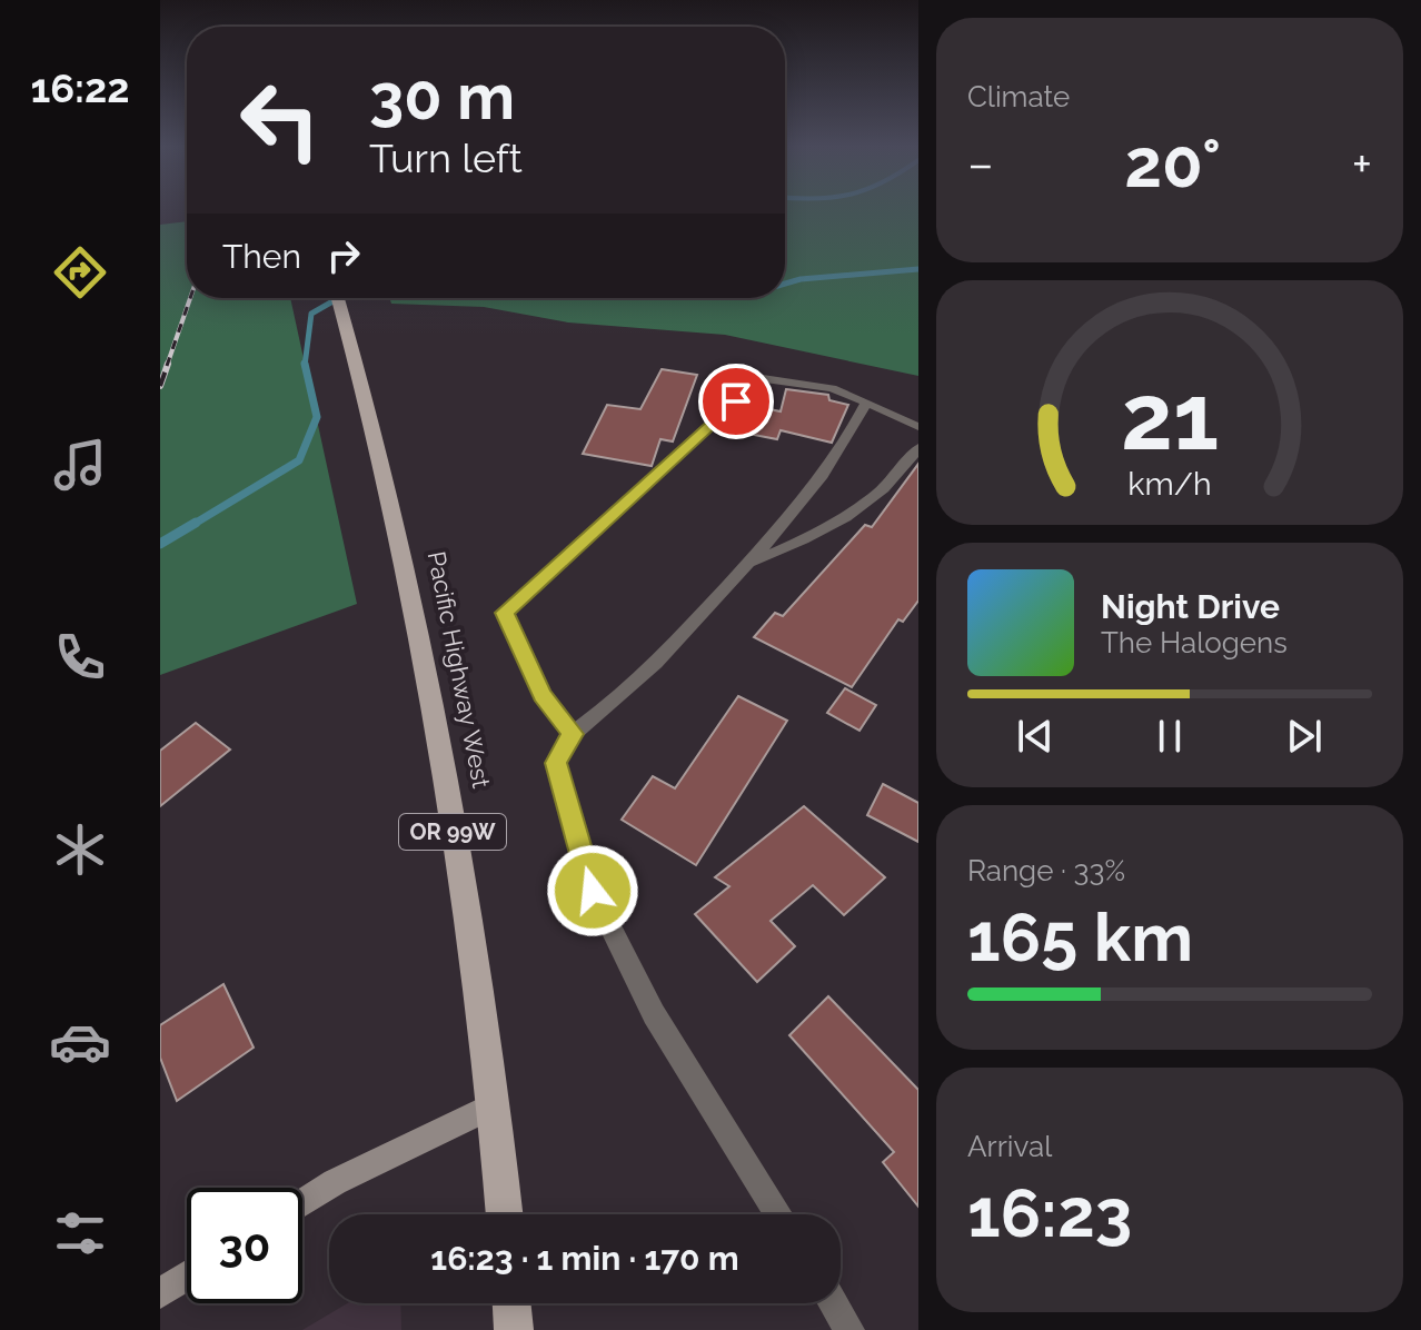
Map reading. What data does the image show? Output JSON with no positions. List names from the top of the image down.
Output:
{
  "streets": {
    "main road": ["Pacific Highway West", "OR 99W"]
  },
  "page": {
    "tabs": "16:22",
    "tile": [
      "Climate",
      ["Range · 33%", "165 km"],
      ["Arrival", "16:23"]
    ],
    "turn": ["30 m", "Turn left"],
    "heat": ["−", "20°", "+"],
    "then": "Then",
    "song": ["Night Drive", "The Halogens"],
    "limit": "30",
    "trip": "16:23 · 1 min · 170 m",
    "gauge": ["21", "km/h"]
  }
}
